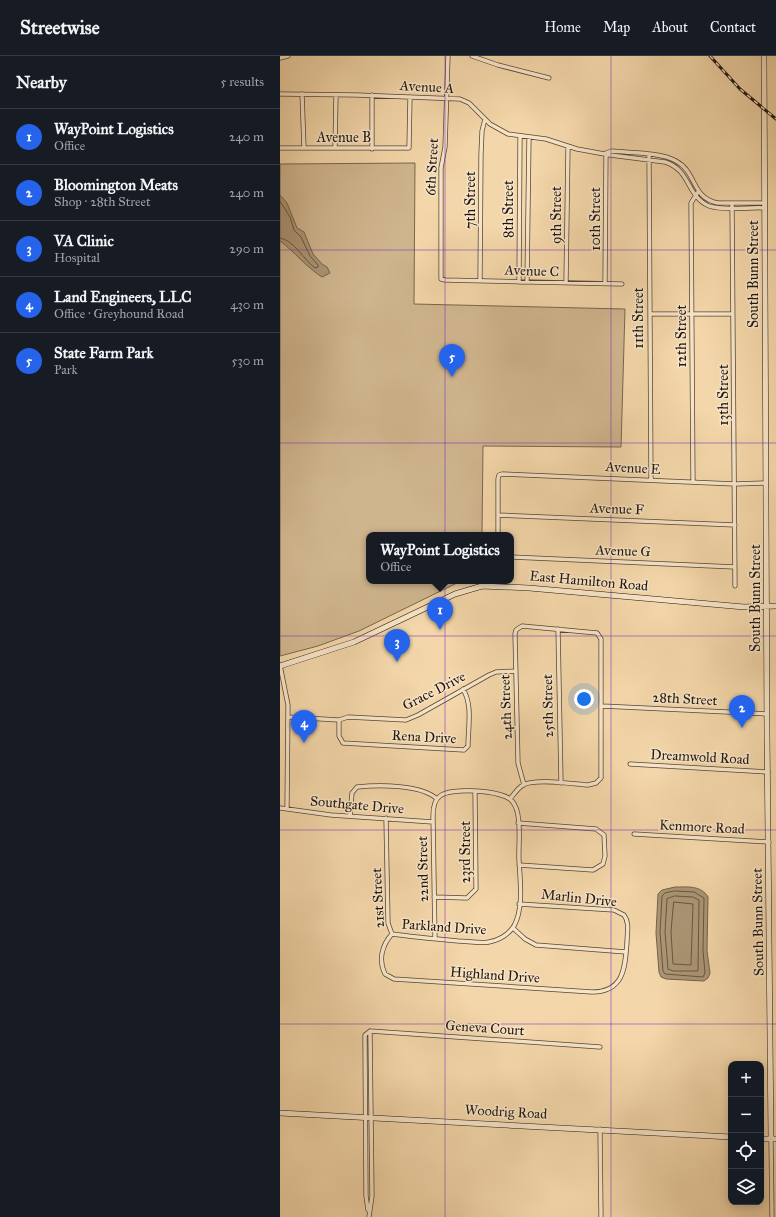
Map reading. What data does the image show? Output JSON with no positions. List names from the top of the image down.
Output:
{
  "streets": {
    "street": [
      "Avenue A",
      "Avenue B",
      "6th Street",
      "7th Street",
      "8th Street",
      "9th Street",
      "10th Street",
      "Avenue C",
      "South Bunn Street",
      "11th Street",
      "12th Street",
      "13th Street",
      "Avenue E",
      "Avenue F",
      "Avenue G",
      "East Hamilton Road",
      "Grace Drive",
      "28th Street",
      "25th Street",
      "24th Street",
      "Rena Drive",
      "Dreamwold Road",
      "Southgate Drive",
      "Kenmore Road",
      "23rd Street",
      "22nd Street",
      "21st Street",
      "Marlin Drive",
      "Parkland Drive",
      "Highland Drive",
      "Geneva Court",
      "Woodrig Road"
    ]
  },
  "crossings": [
    ["Avenue A", "Avenue B"],
    ["Avenue A", "6th Street"],
    ["Avenue A", "7th Street"],
    ["Avenue A", "8th Street"],
    ["Avenue A", "9th Street"],
    ["Avenue A", "10th Street"],
    ["Avenue A", "11th Street"],
    ["Avenue A", "12th Street"],
    ["6th Street", "Avenue C"],
    ["7th Street", "Avenue C"],
    ["8th Street", "Avenue C"],
    ["9th Street", "Avenue C"],
    ["10th Street", "Avenue C"],
    ["South Bunn Street", "Avenue E"],
    ["South Bunn Street", "East Hamilton Road"],
    ["South Bunn Street", "28th Street"],
    ["South Bunn Street", "Dreamwold Road"],
    ["South Bunn Street", "Kenmore Road"],
    ["11th Street", "Avenue E"],
    ["12th Street", "Avenue E"],
    ["13th Street", "Avenue E"],
    ["13th Street", "Avenue F"],
    ["13th Street", "Avenue G"],
    ["Avenue E", "Avenue F"],
    ["Grace Drive", "24th Street"],
    ["Grace Drive", "Rena Drive"],
    ["25th Street", "24th Street"],
    ["Southgate Drive", "22nd Street"],
    ["Southgate Drive", "21st Street"],
    ["23rd Street", "22nd Street"],
    ["22nd Street", "Parkland Drive"],
    ["21st Street", "Parkland Drive"],
    ["21st Street", "Highland Drive"],
    ["Marlin Drive", "Highland Drive"],
    ["Geneva Court", "Woodrig Road"]
  ],
  "page": {
    "header": "Streetwise",
    "nav": [
      "Home",
      "Map",
      "About",
      "Contact"
    ],
    "heading": ["Nearby", "5 results"],
    "list": [
      {
        "mark": "1",
        "name": "WayPoint Logistics",
        "note": "Office",
        "value": "240 m"
      },
      {
        "mark": "2",
        "name": "Bloomington Meats",
        "note": "Shop · 28th Street",
        "value": "240 m"
      },
      {
        "mark": "3",
        "name": "VA Clinic",
        "note": "Hospital",
        "value": "290 m"
      },
      {
        "mark": "4",
        "name": "Land Engineers, LLC",
        "note": "Office · Greyhound Road",
        "value": "430 m"
      },
      {
        "mark": "5",
        "name": "State Farm Park",
        "note": "Park",
        "value": "530 m"
      }
    ],
    "pins": [
      "5",
      "1",
      "3",
      "2",
      "4"
    ],
    "popup": ["WayPoint Logistics", "Office"],
    "map_buttons": ["+", "−"]
  }
}
